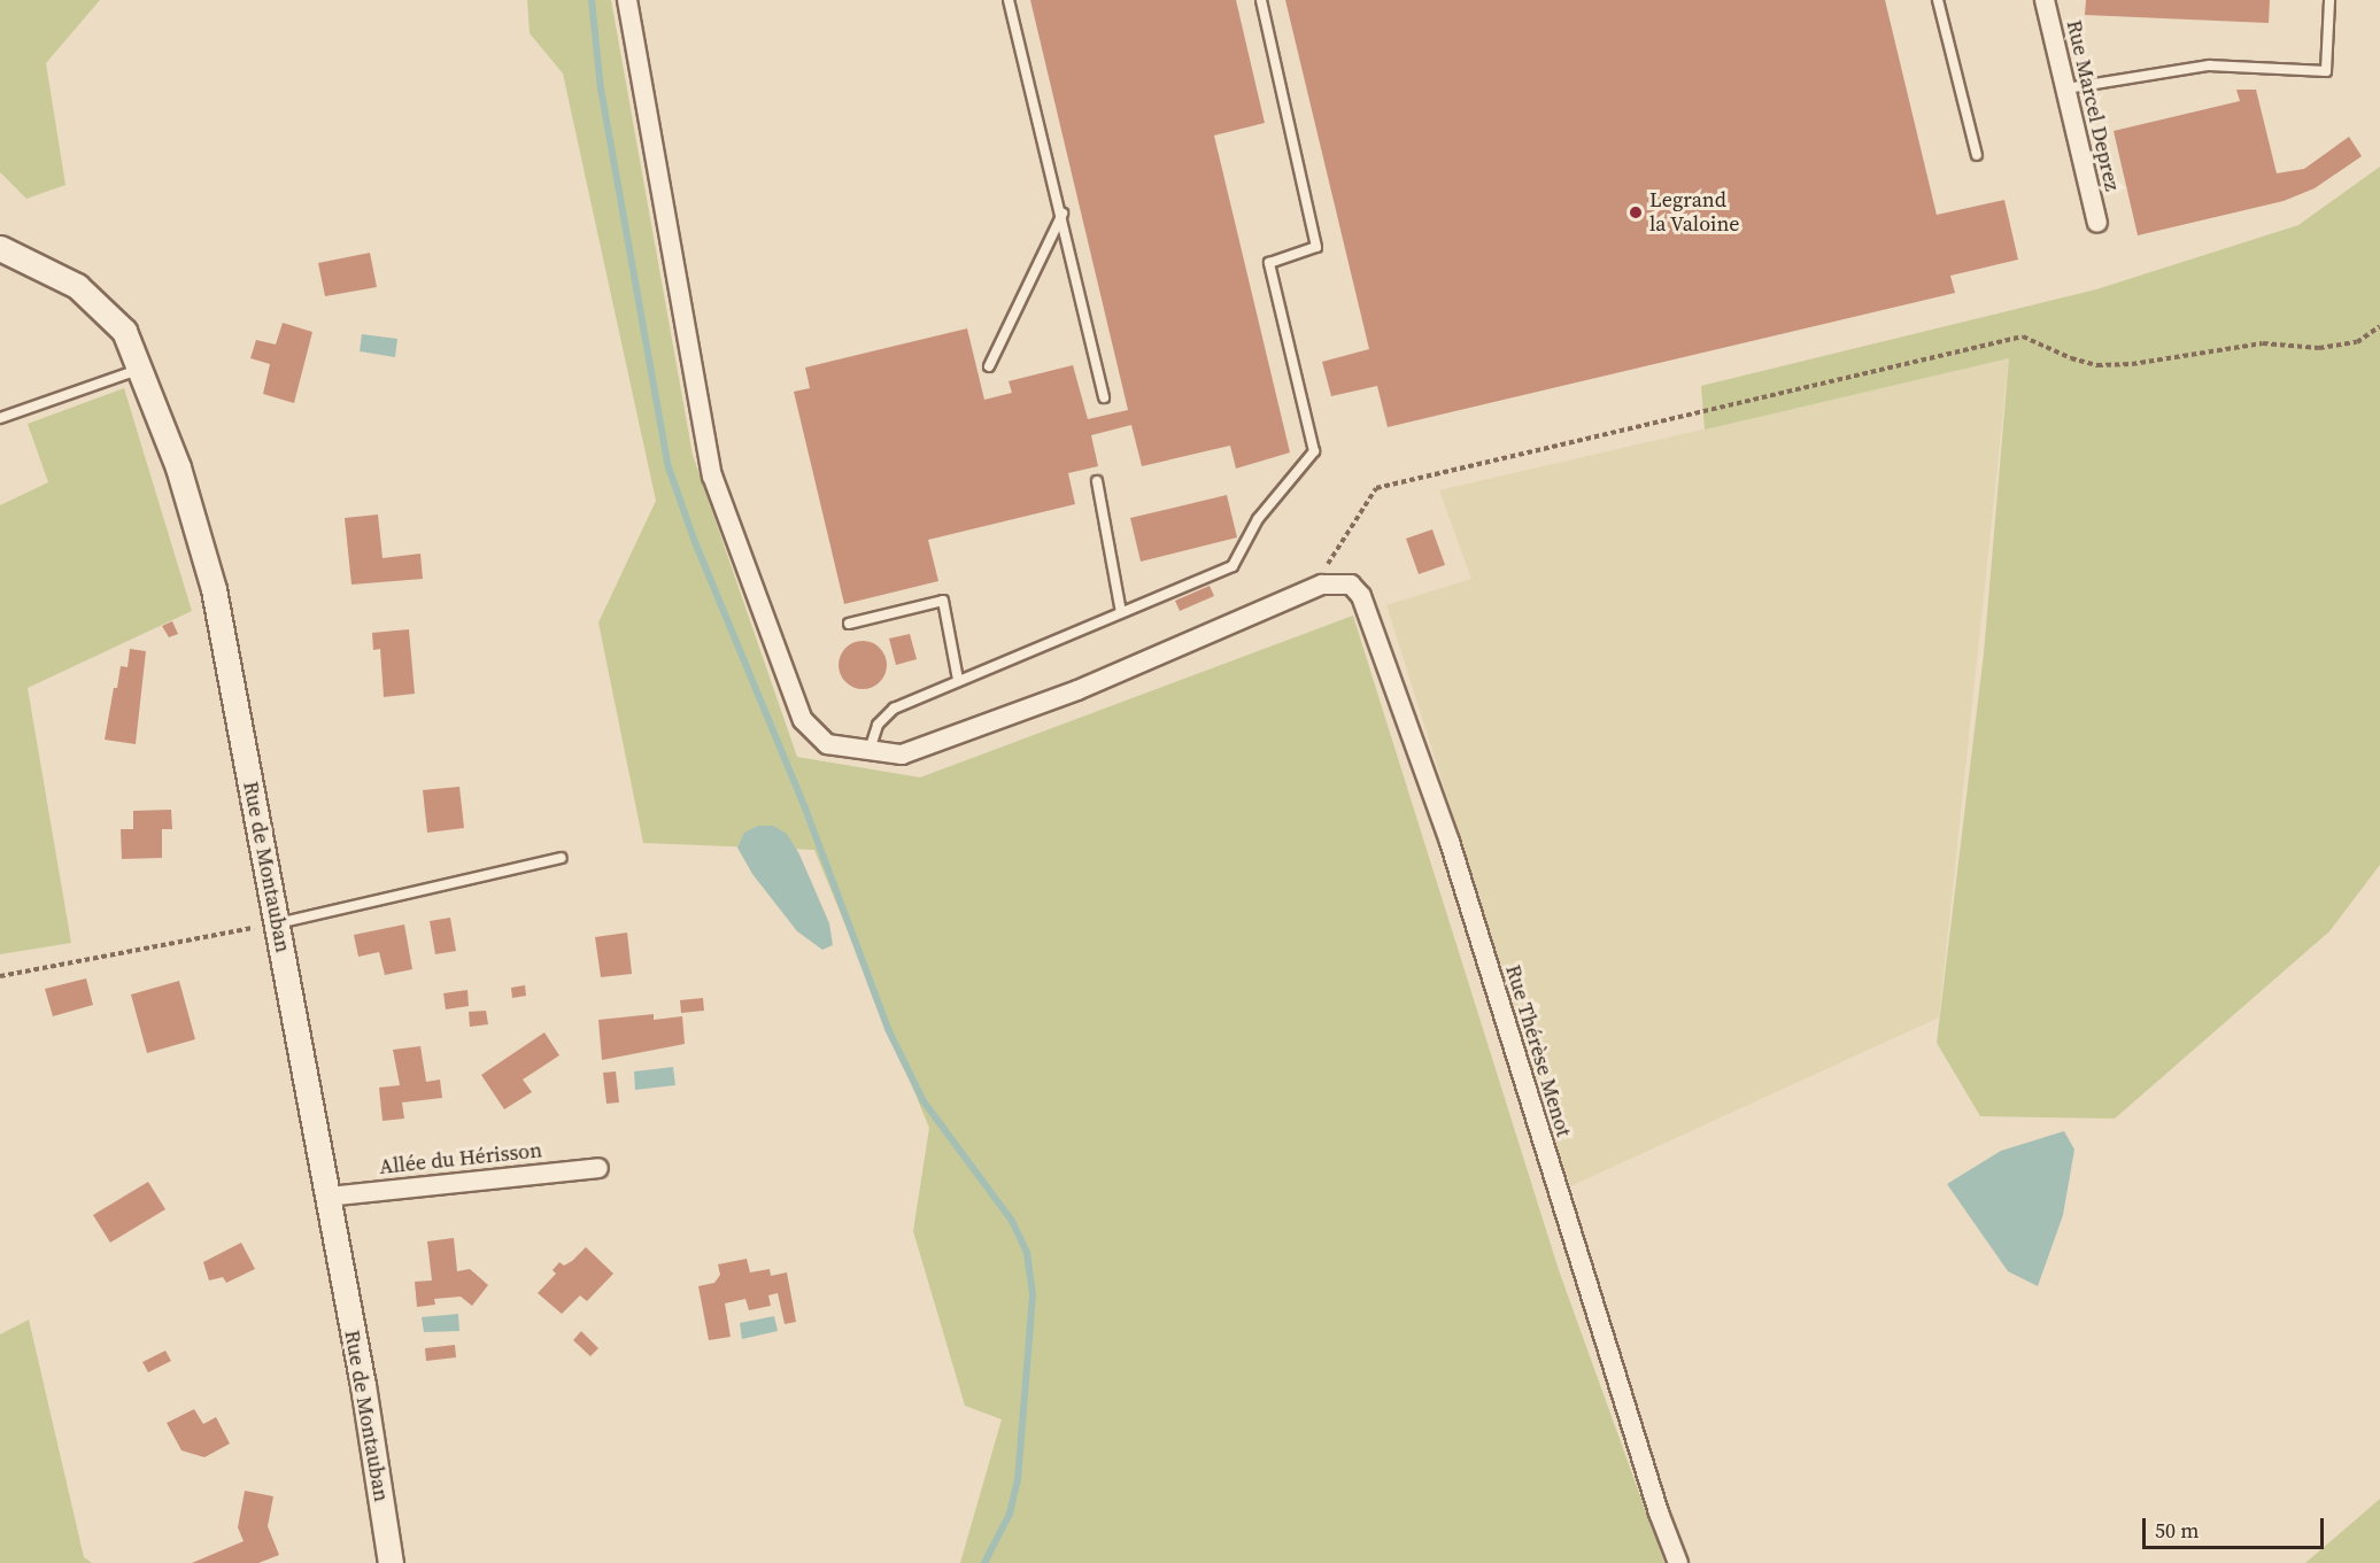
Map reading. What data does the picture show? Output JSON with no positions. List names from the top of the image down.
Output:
{
  "streets": {
    "street": [
      "Rue Marcel Deprez",
      "Rue de Montauban",
      "Rue Thérèse Menot",
      "Allée du Hérisson"
    ]
  },
  "crossings": [
    ["Rue de Montauban", "Allée du Hérisson"]
  ],
  "places": ["Legrand la Valoine"],
  "scale_bar": "50 m"
}
